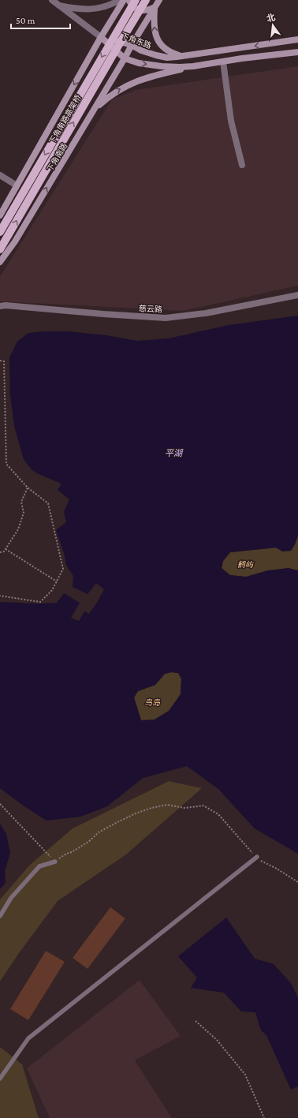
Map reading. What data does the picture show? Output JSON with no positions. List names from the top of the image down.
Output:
{
  "streets": {
    "main road": ["下角东路", "下角南路高架桥", "下角南路"],
    "street": ["慈云路"]
  },
  "crossings": [
    ["下角东路", "下角南路"]
  ],
  "water": ["平湖"],
  "parks": ["鹤屿", "鸟岛"],
  "scale_bar": "50 m",
  "north": "top"
}
